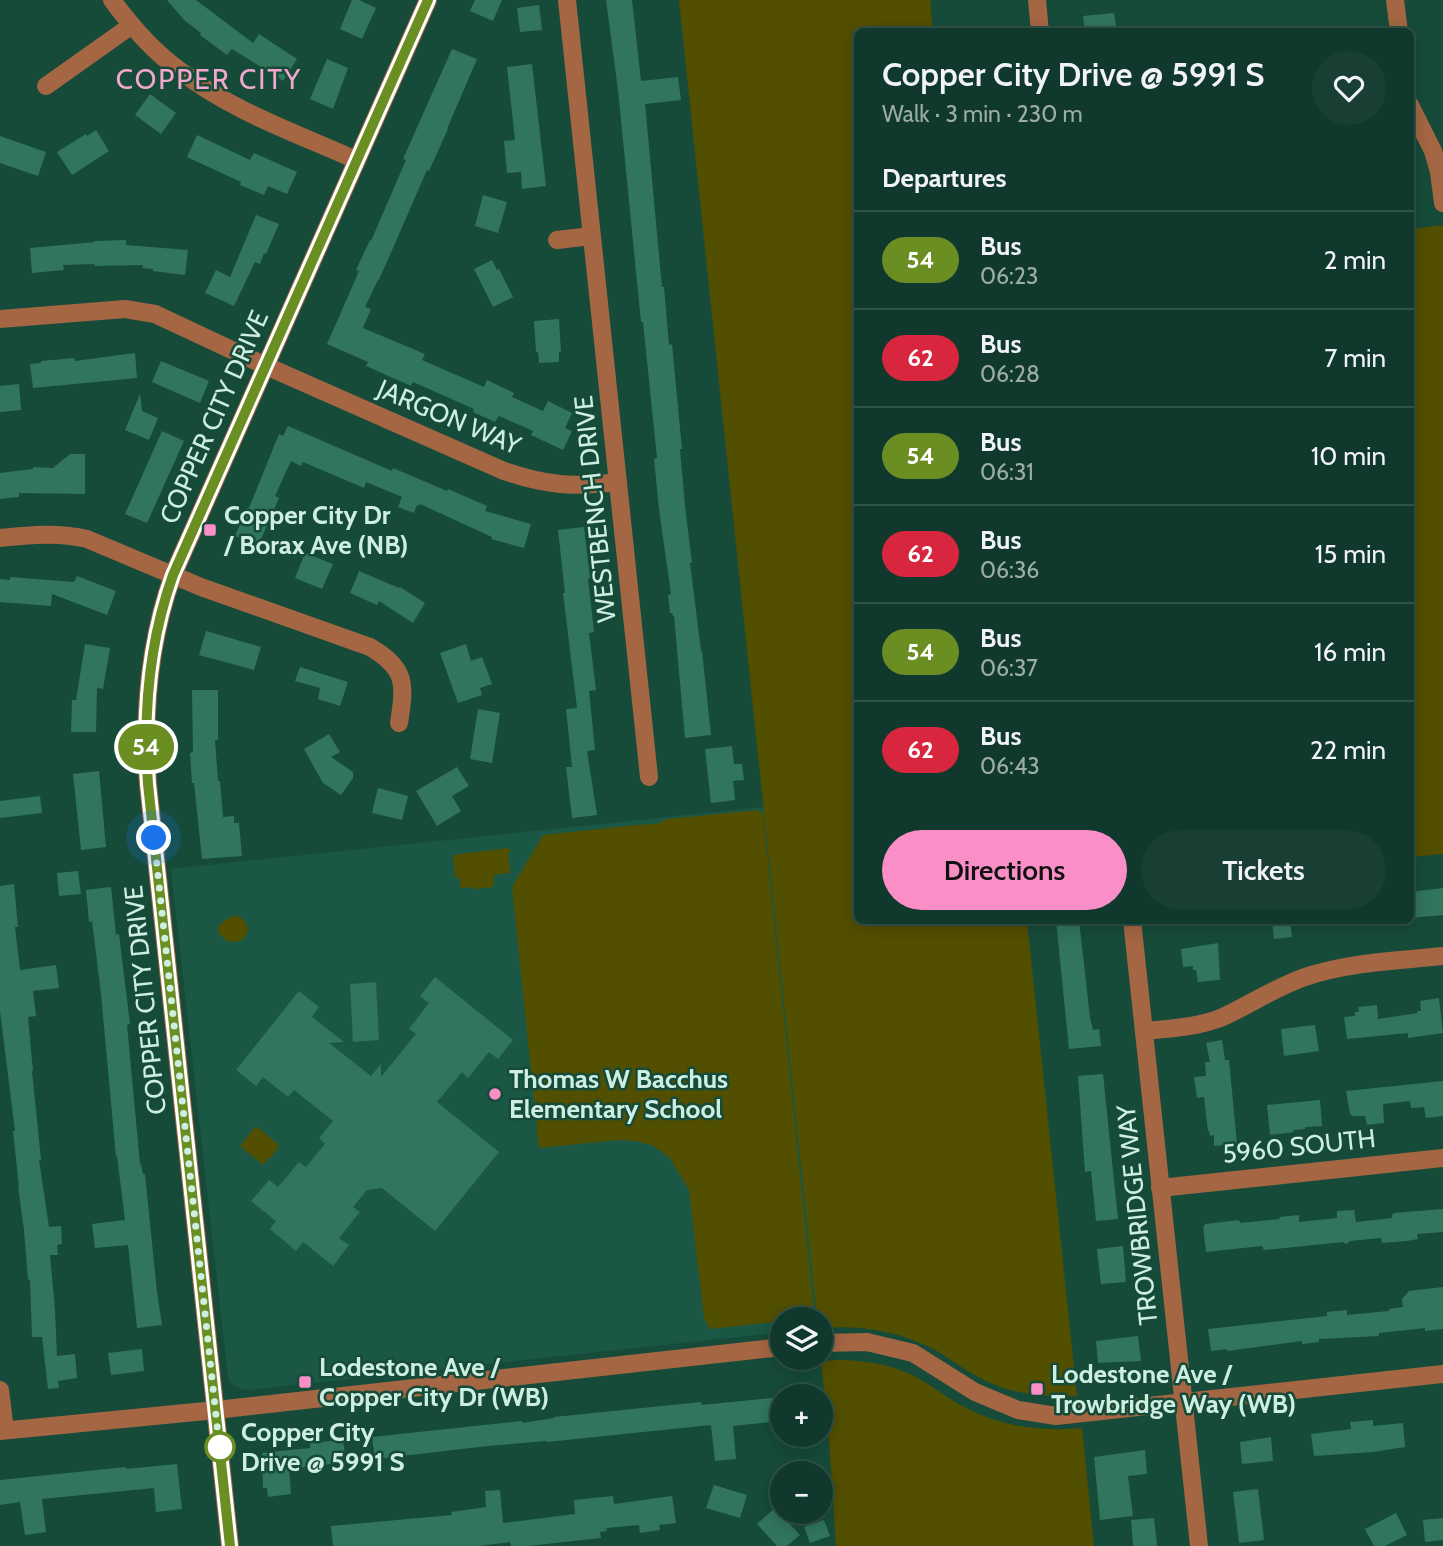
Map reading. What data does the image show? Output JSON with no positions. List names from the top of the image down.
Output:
{
  "streets": {
    "street": [
      "COPPER CITY DRIVE",
      "JARGON WAY",
      "WESTBENCH DRIVE",
      "5960 SOUTH",
      "TROWBRIDGE WAY"
    ]
  },
  "crossings": [
    ["COPPER CITY DRIVE", "JARGON WAY"],
    ["JARGON WAY", "WESTBENCH DRIVE"],
    ["5960 SOUTH", "TROWBRIDGE WAY"]
  ],
  "districts": ["COPPER CITY"],
  "places": {
    "transit": ["Copper City Dr / Borax Ave (NB)", "Lodestone Ave / Copper City Dr (WB)", "Lodestone Ave / Trowbridge Way (WB)"],
    "other": ["Thomas W Bacchus Elementary School", "Copper City Drive @ 5991 S"]
  },
  "lines": ["bus line 54"],
  "page": {
    "on_map": "54",
    "heading": [
      ["Copper City Drive @ 5991 S", "Walk · 3 min · 230 m"],
      "Departures"
    ],
    "list": [
      {
        "mark": "54",
        "name": "Bus",
        "note": "06:23",
        "value": "2 min"
      },
      {
        "mark": "62",
        "name": "Bus",
        "note": "06:28",
        "value": "7 min"
      },
      {
        "mark": "54",
        "name": "Bus",
        "note": "06:31",
        "value": "10 min"
      },
      {
        "mark": "62",
        "name": "Bus",
        "note": "06:36",
        "value": "15 min"
      },
      {
        "mark": "54",
        "name": "Bus",
        "note": "06:37",
        "value": "16 min"
      },
      {
        "mark": "62",
        "name": "Bus",
        "note": "06:43",
        "value": "22 min"
      }
    ],
    "buttons": ["Directions", "Tickets"],
    "map_buttons": ["+", "−"]
  }
}
